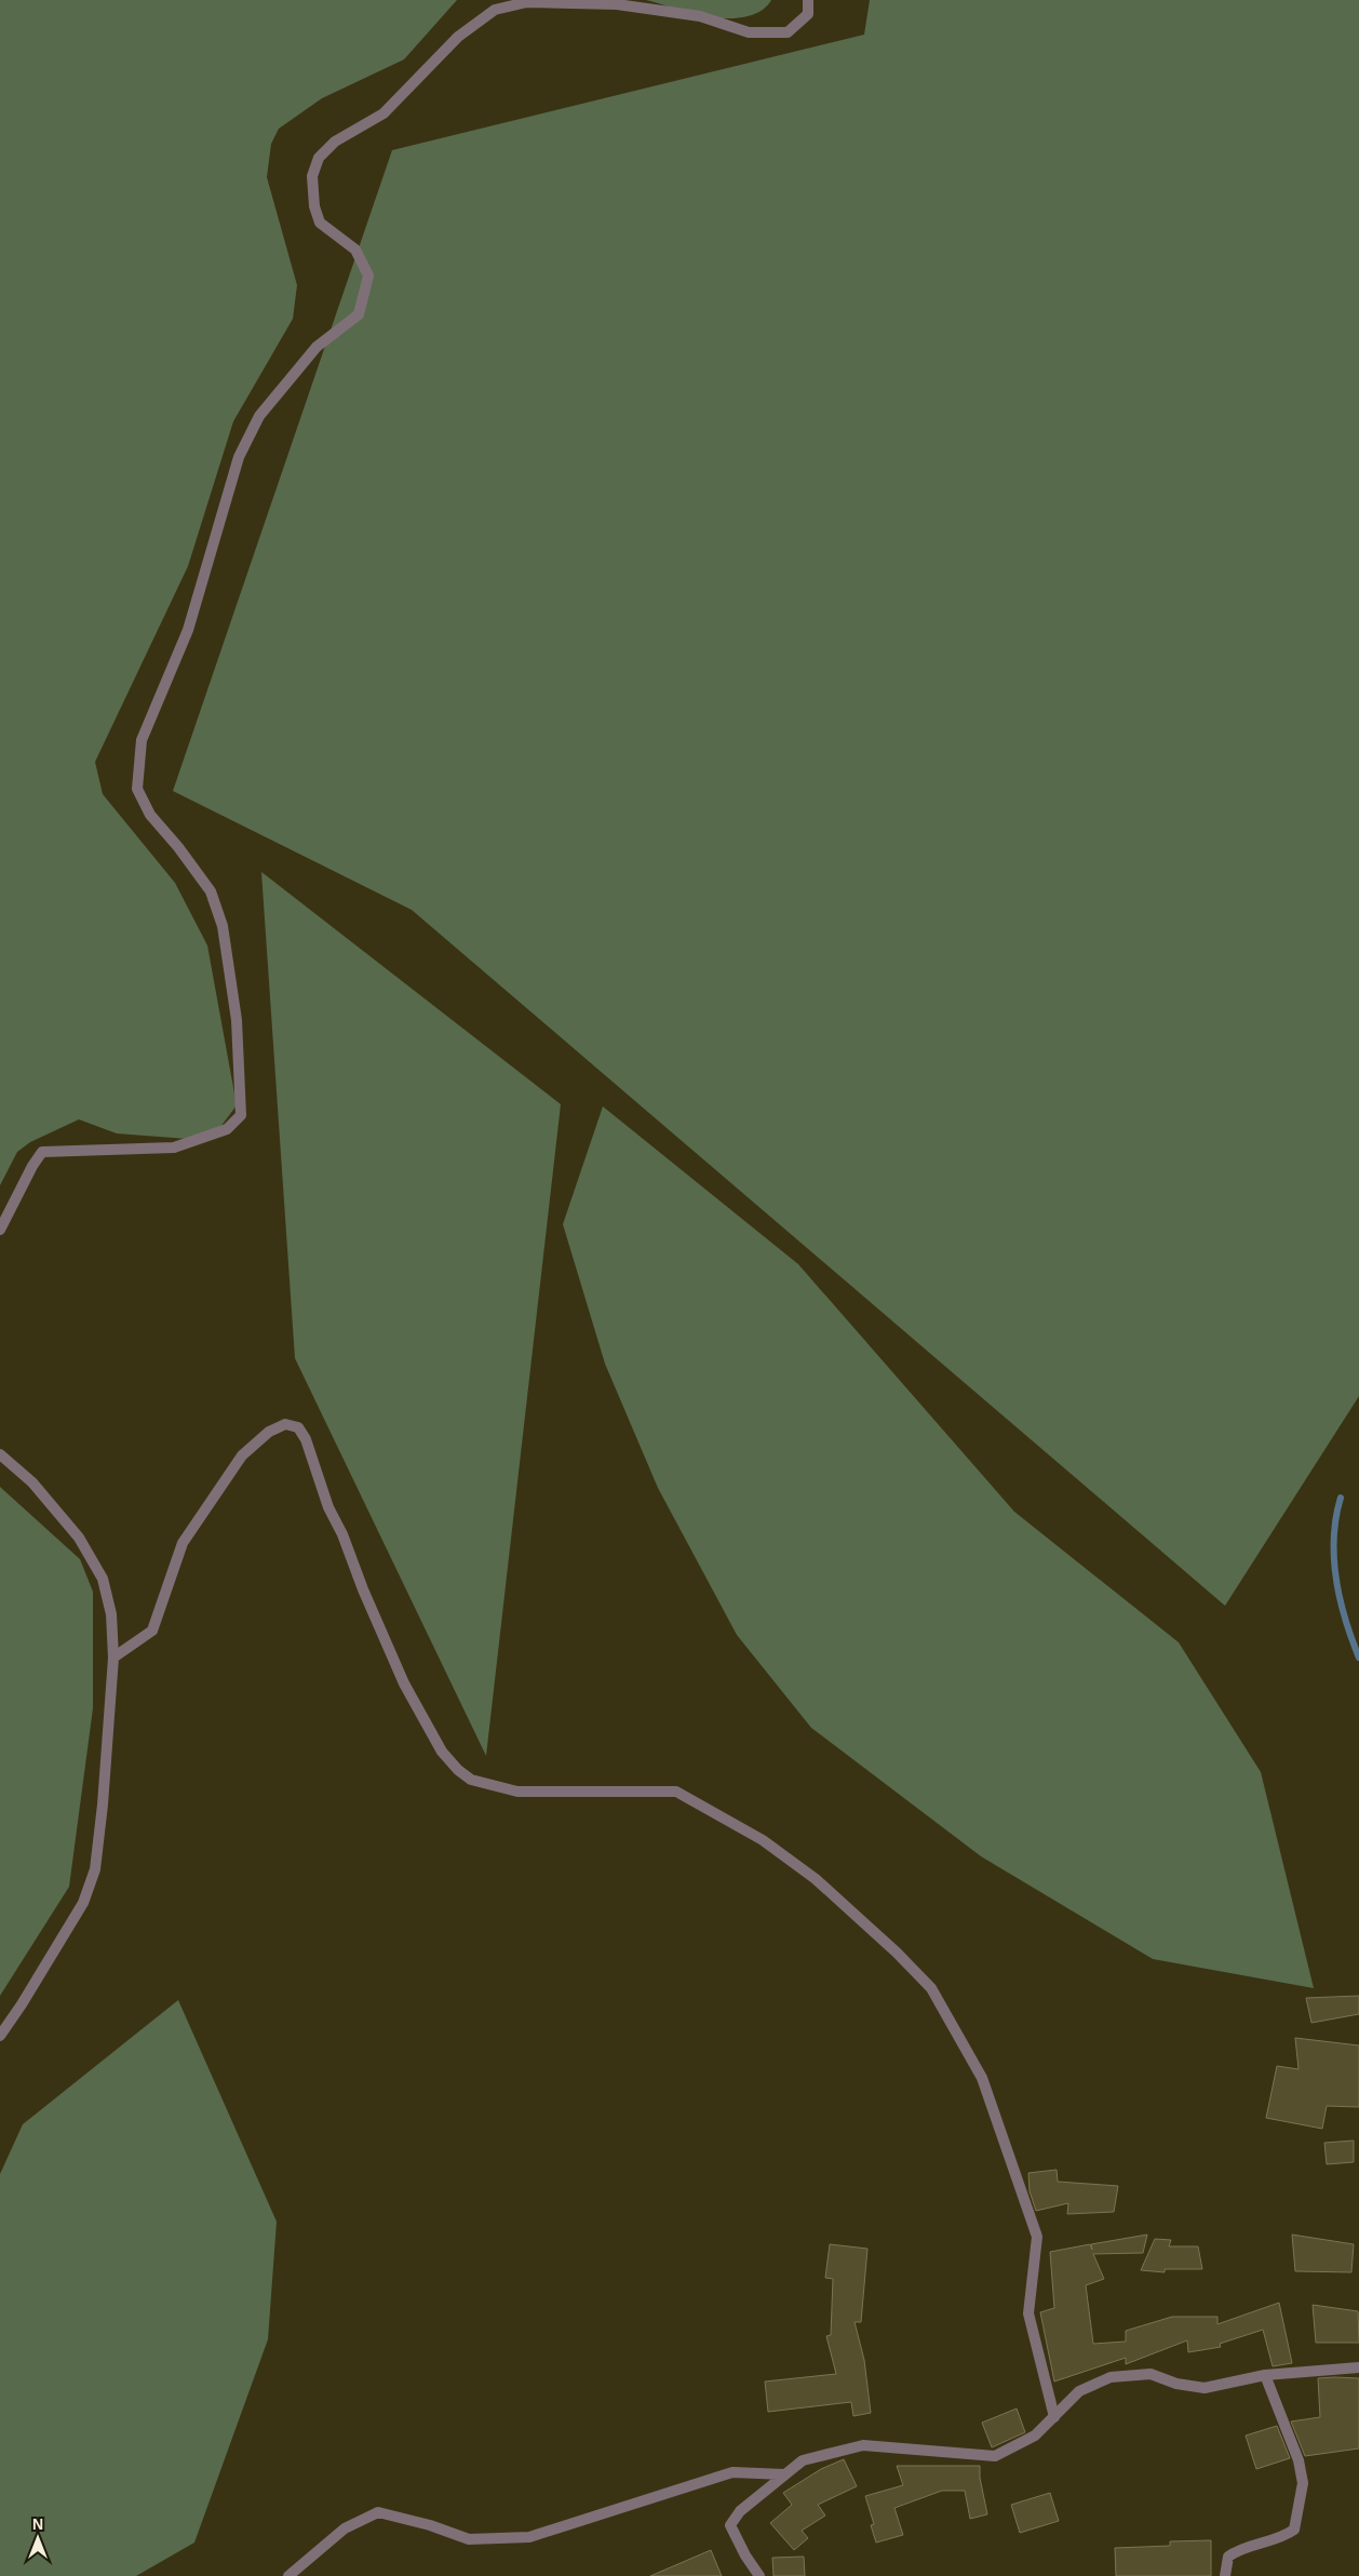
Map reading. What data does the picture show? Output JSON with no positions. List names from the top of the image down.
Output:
{
  "north": "top"
}
